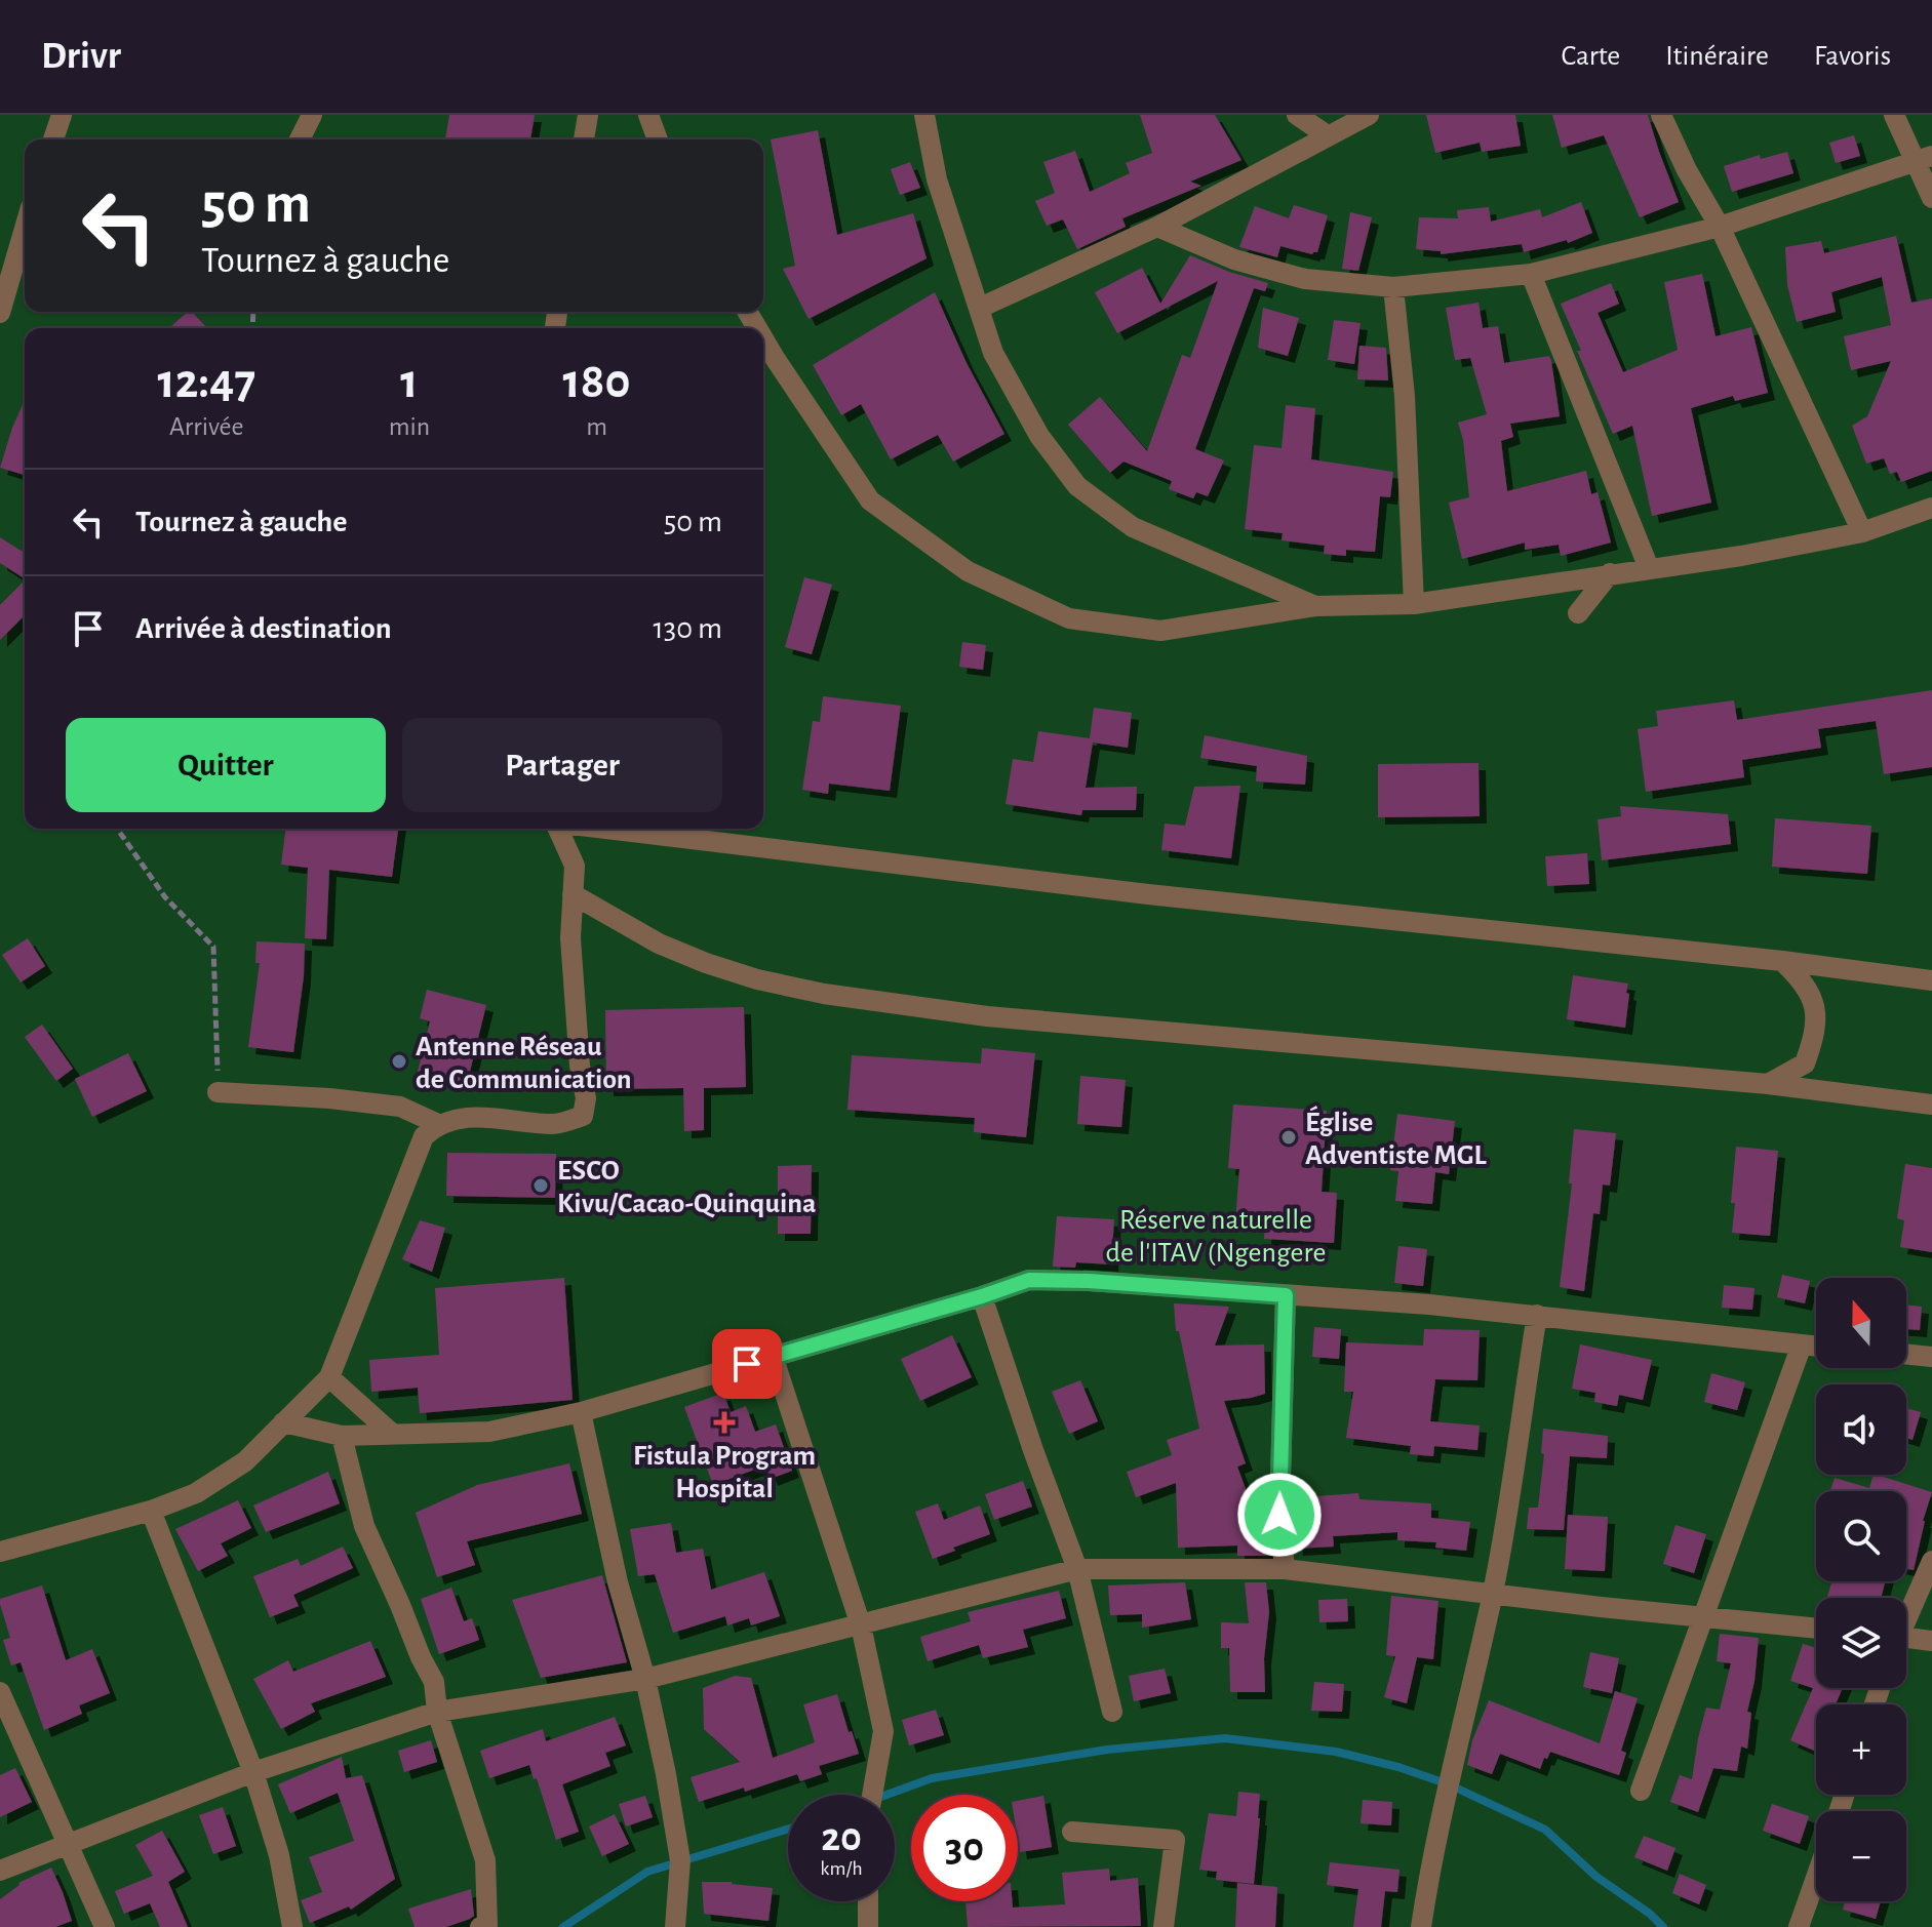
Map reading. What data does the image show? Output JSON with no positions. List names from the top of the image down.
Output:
{
  "parks": ["Réserve naturelle de l'ITAV (Ngengere"],
  "places": {
    "other": ["Antenne Réseau de Communication", "Église Adventiste MGL", "ESCO Kivu/Cacao-Quinquina"],
    "health": ["Fistula Program Hospital"]
  },
  "north": "top",
  "page": {
    "header": "Drivr",
    "nav": ["Carte", "Itinéraire", "Favoris"],
    "turn": ["50 m", "Tournez à gauche"],
    "eta": [
      "12:47",
      "Arrivée",
      "1",
      "min",
      "180",
      "m"
    ],
    "list": [
      {
        "name": "Tournez à gauche",
        "value": "50 m"
      },
      {
        "name": "Arrivée à destination",
        "value": "130 m"
      }
    ],
    "buttons": ["Quitter", "Partager"],
    "map_buttons": ["+", "−"],
    "speed": "20 km/h",
    "limit": "30"
  }
}
